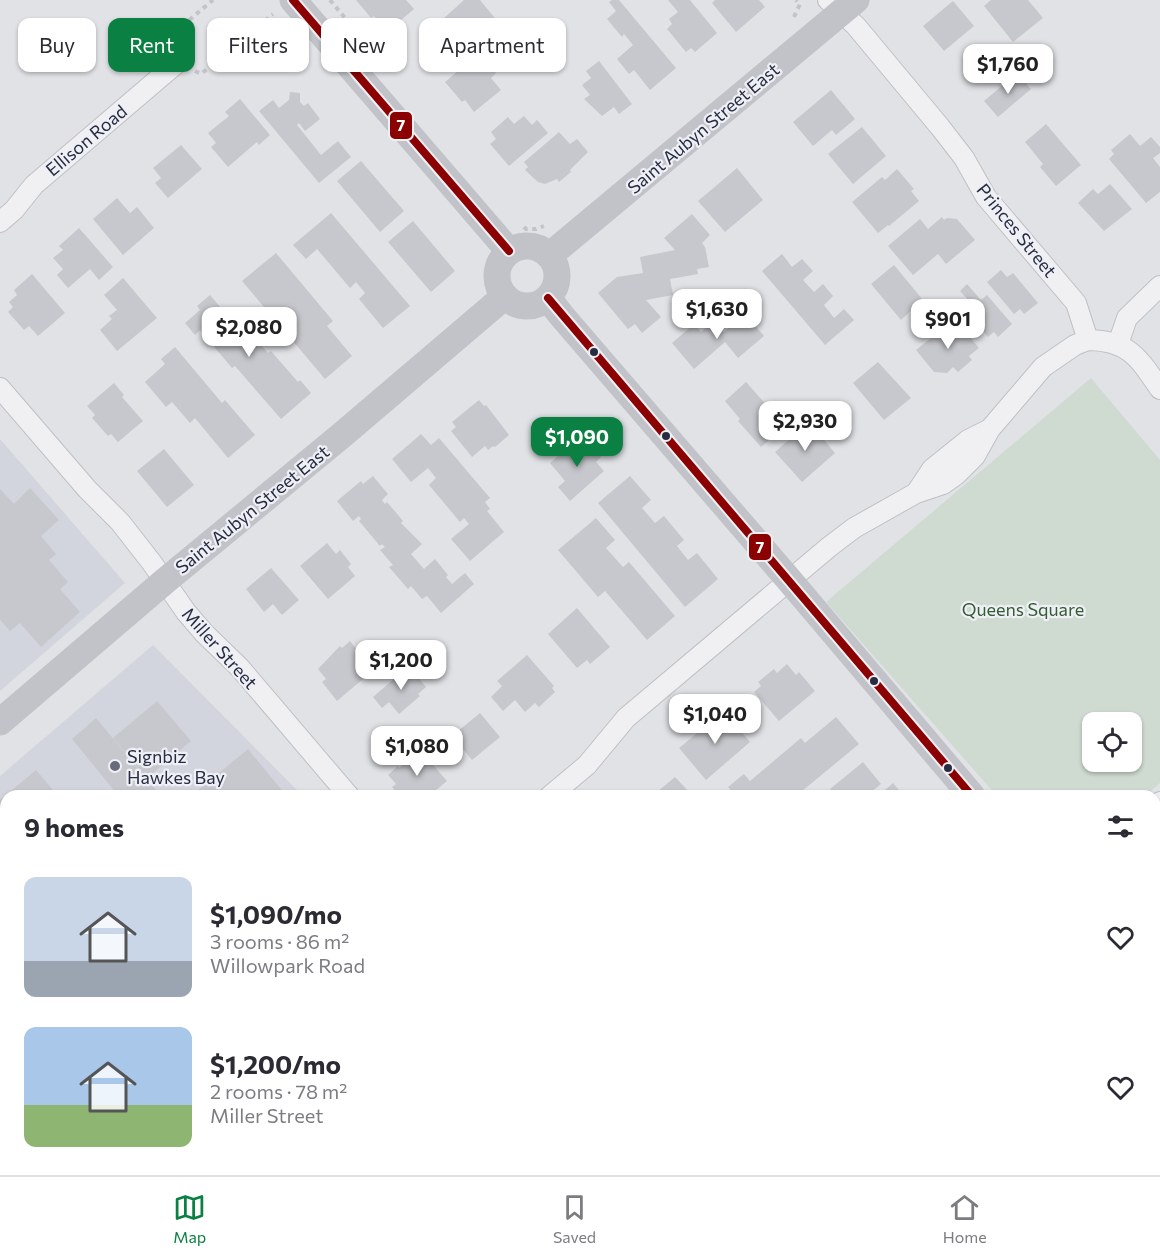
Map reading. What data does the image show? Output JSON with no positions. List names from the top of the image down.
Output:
{
  "streets": {
    "main road": ["Saint Aubyn Street East"],
    "street": ["Ellison Road", "Princes Street", "Miller Street"]
  },
  "crossings": [
    ["Saint Aubyn Street East", "Princes Street"],
    ["Saint Aubyn Street East", "Miller Street"]
  ],
  "parks": ["Queens Square"],
  "places": ["Signbiz Hawkes Bay"],
  "lines": ["transit line 7"],
  "page": {
    "chip": [
      "Buy",
      "Rent",
      "Filters",
      "New",
      "Apartment"
    ],
    "price": [
      "$1,760",
      "$1,630",
      "$901",
      "$2,080",
      "$2,930",
      "$1,090",
      "$1,200",
      "$1,040",
      "$1,080"
    ],
    "heading": "9 homes",
    "list": [
      {
        "name": "$1,090/mo",
        "note": "3 rooms · 86 m² · Willowpark Road"
      },
      {
        "name": "$1,200/mo",
        "note": "2 rooms · 78 m² · Miller Street"
      }
    ],
    "tabs": ["Map", "Saved", "Home"]
  }
}
